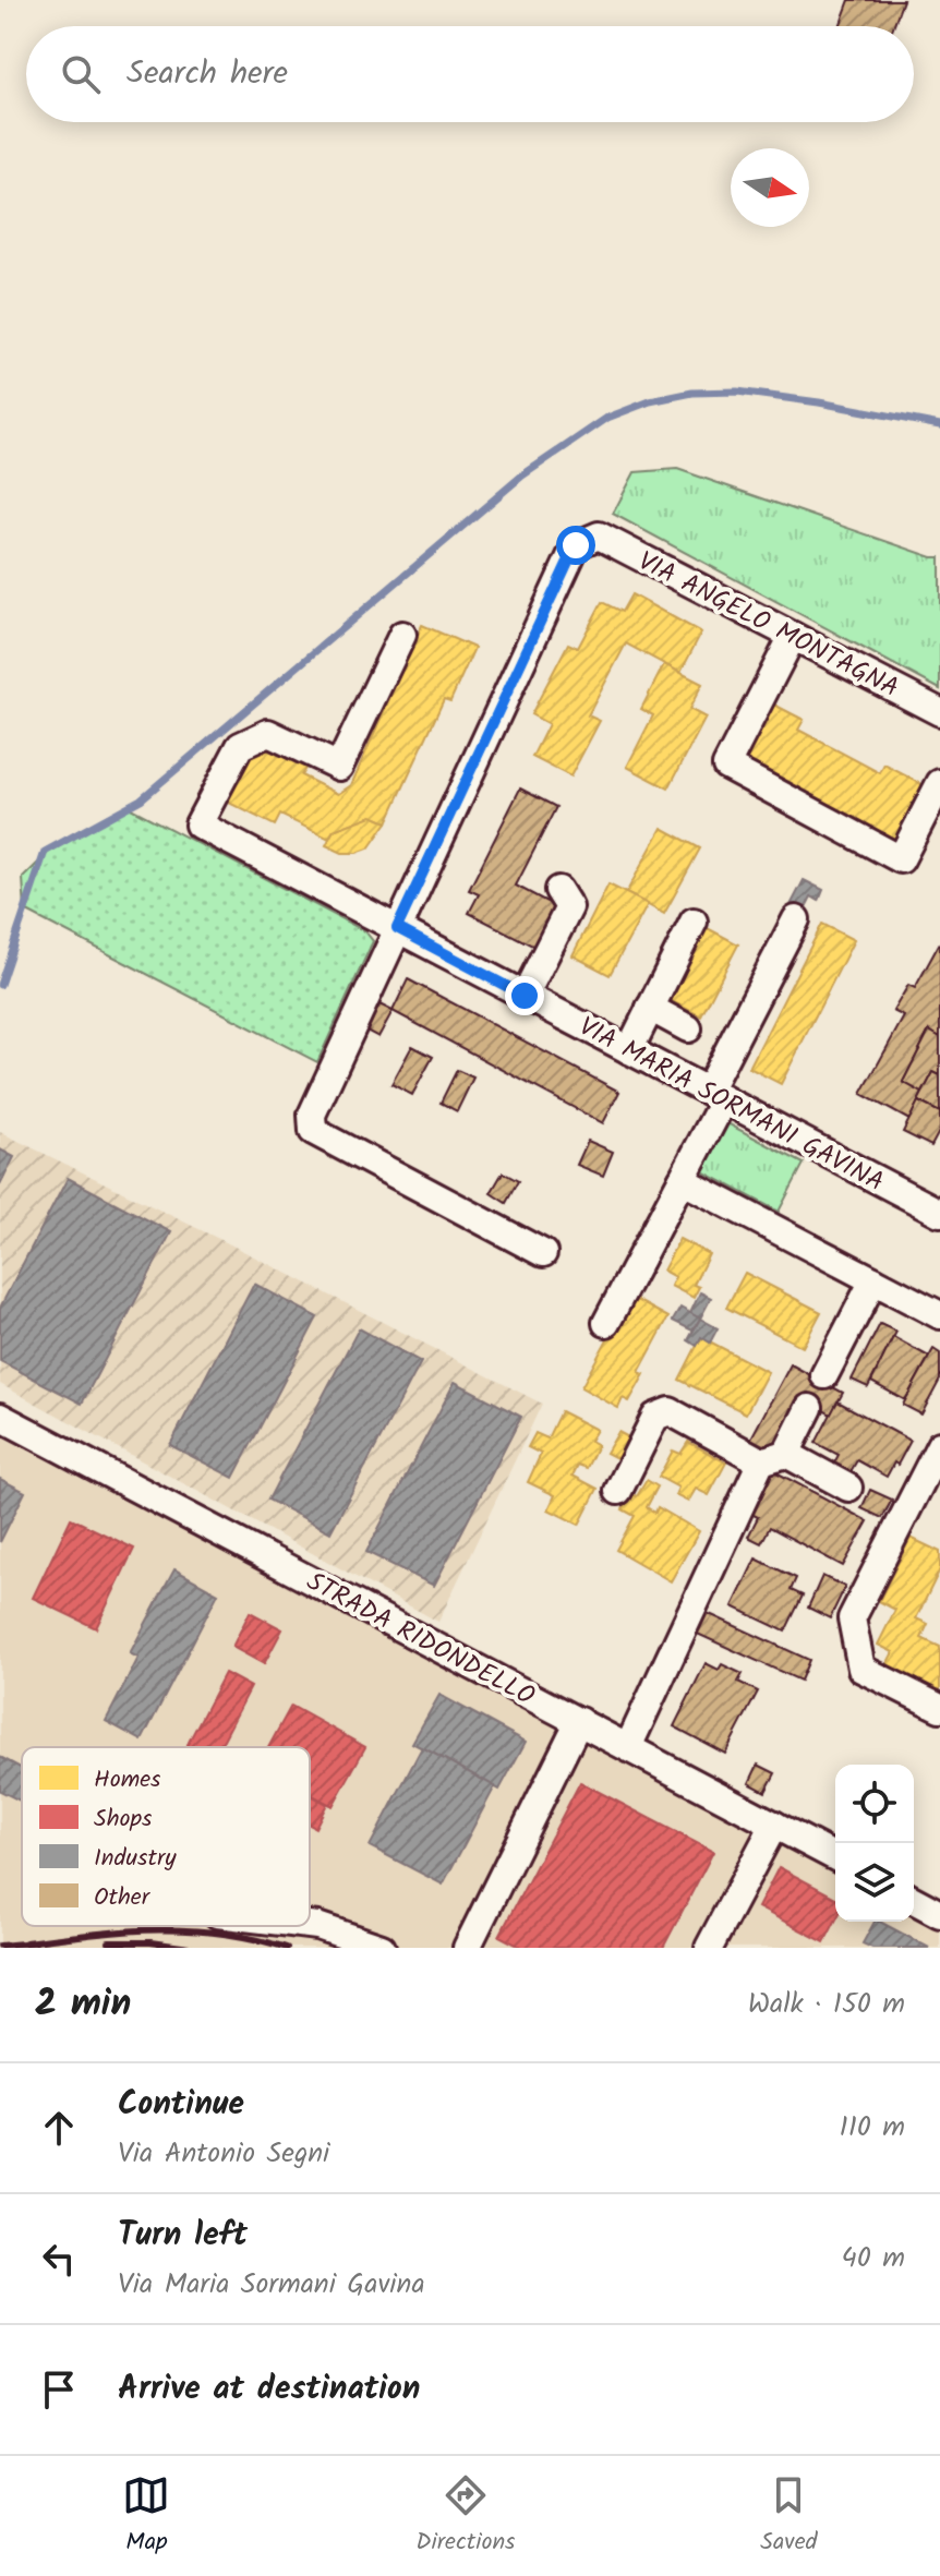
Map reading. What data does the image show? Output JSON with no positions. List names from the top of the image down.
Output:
{
  "streets": {
    "street": ["VIA ANGELO MONTAGNA", "VIA MARIA SORMANI GAVINA", "STRADA RIDONDELLO"]
  },
  "crossings": [
    ["VIA ANGELO MONTAGNA", "VIA MARIA SORMANI GAVINA"]
  ],
  "legend": [
    "Homes",
    "Shops",
    "Industry",
    "Other"
  ],
  "north": "right",
  "page": {
    "search": "Search here",
    "heading": ["2 min", "Walk · 150 m"],
    "list": [
      ["Continue", "Via Antonio Segni", "110 m"],
      ["Turn left", "Via Maria Sormani Gavina", "40 m"],
      "Arrive at destination"
    ],
    "nav": ["Map", "Directions", "Saved"]
  }
}
